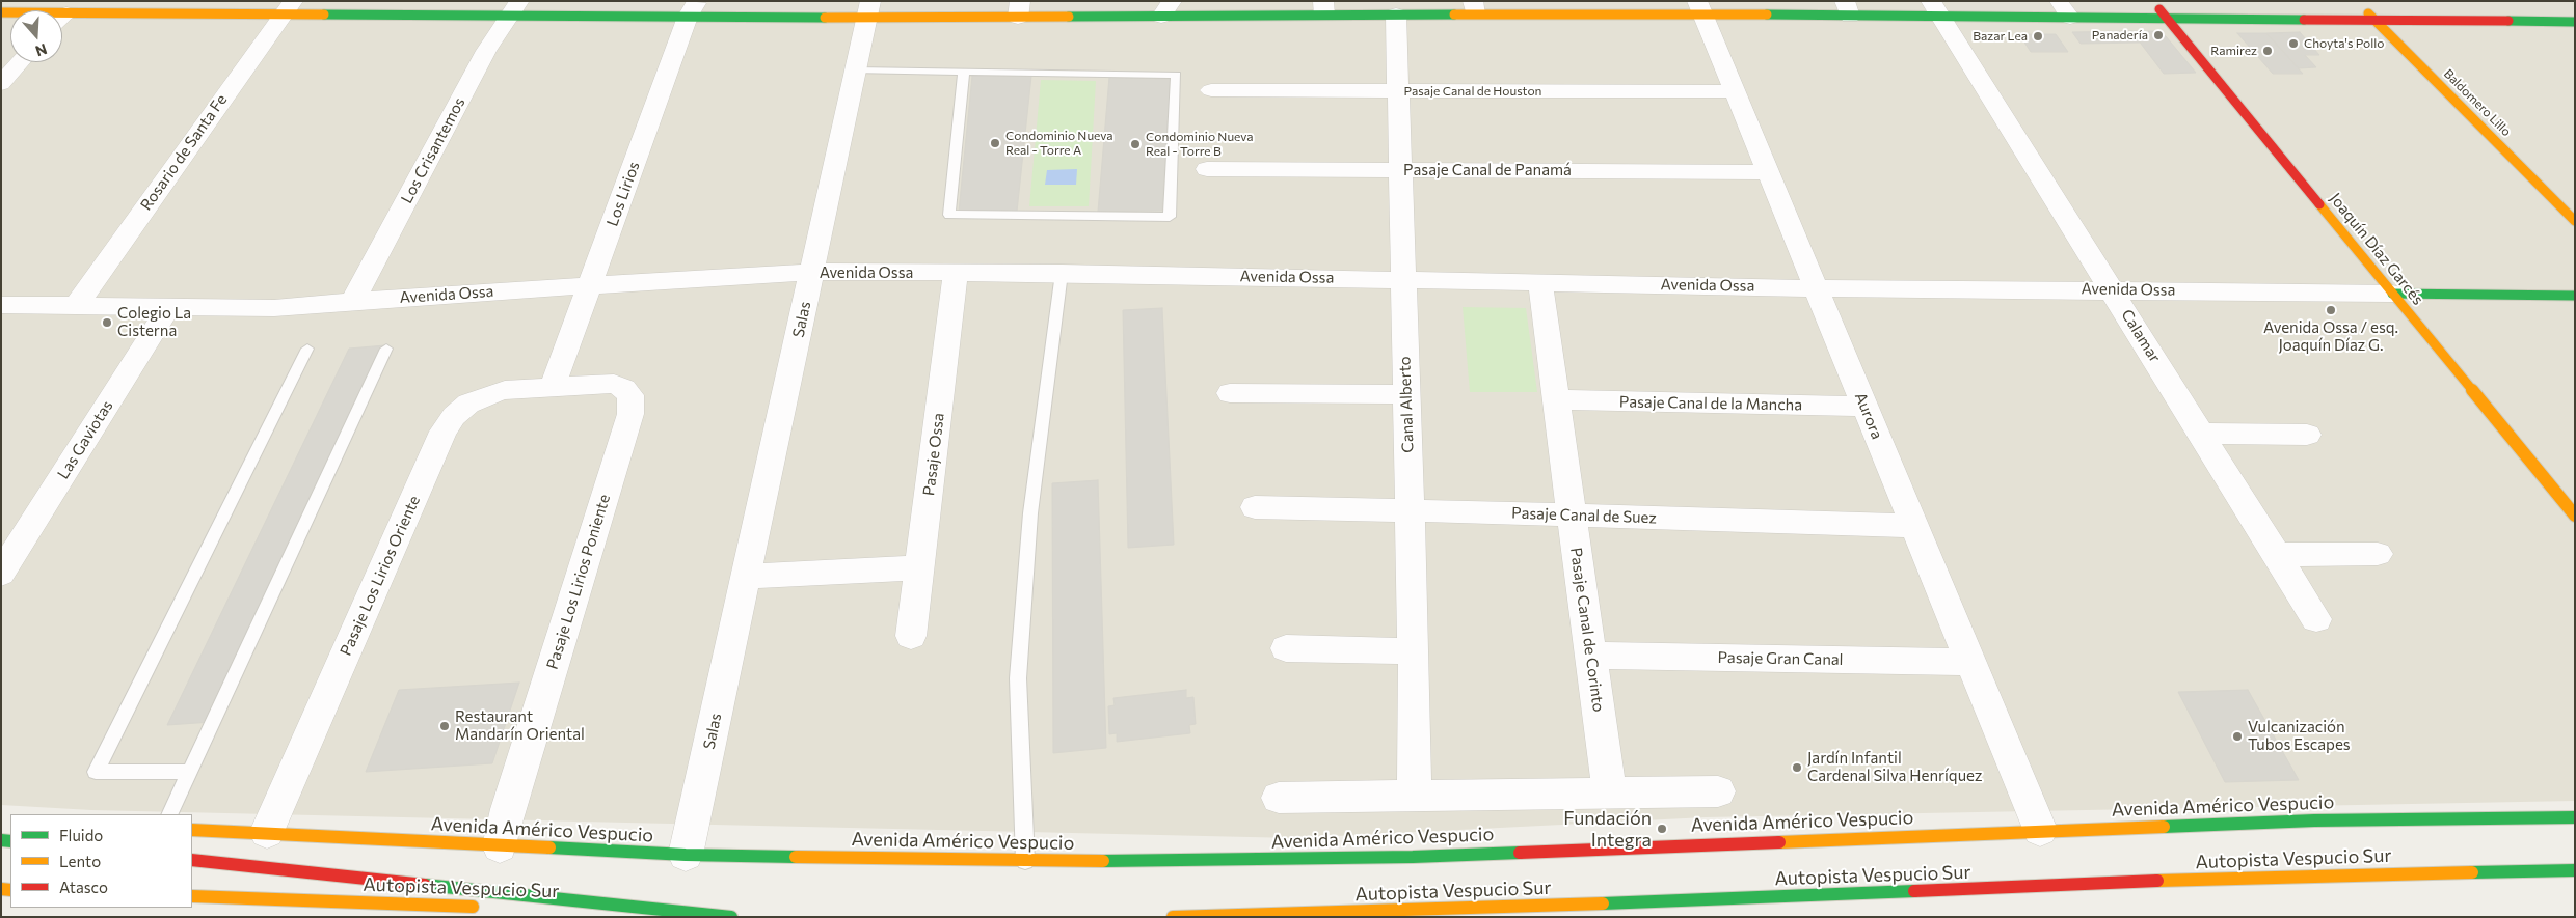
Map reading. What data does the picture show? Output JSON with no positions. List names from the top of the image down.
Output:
{
  "streets": {
    "main road": [
      "Baldomero Lillo",
      "Joaquín Díaz Garcés",
      "Avenida Ossa",
      "Avenida Américo Vespucio",
      "Autopista Vespucio Sur"
    ],
    "street": [
      "Pasaje Canal de Houston",
      "Los Crisantemos",
      "Rosario de Santa Fe",
      "Pasaje Canal de Panamá",
      "Los Lirios",
      "Salas",
      "Calamar",
      "Pasaje Canal de la Mancha",
      "Canal Alberto",
      "Aurora",
      "Las Gaviotas",
      "Pasaje Ossa",
      "Pasaje Canal de Suez",
      "Pasaje Los Lirios Oriente",
      "Pasaje Los Lirios Poniente",
      "Pasaje Canal de Corinto",
      "Pasaje Gran Canal"
    ]
  },
  "crossings": [
    ["Pasaje Canal de Houston", "Canal Alberto"],
    ["Pasaje Canal de Houston", "Aurora"],
    ["Los Crisantemos", "Avenida Ossa"],
    ["Rosario de Santa Fe", "Avenida Ossa"],
    ["Pasaje Canal de Panamá", "Canal Alberto"],
    ["Pasaje Canal de Panamá", "Aurora"],
    ["Los Lirios", "Avenida Ossa"],
    ["Los Lirios", "Pasaje Los Lirios Oriente"],
    ["Los Lirios", "Pasaje Los Lirios Poniente"],
    ["Joaquín Díaz Garcés", "Avenida Ossa"],
    ["Avenida Ossa", "Salas"],
    ["Avenida Ossa", "Calamar"],
    ["Avenida Ossa", "Canal Alberto"],
    ["Avenida Ossa", "Aurora"],
    ["Avenida Ossa", "Las Gaviotas"],
    ["Avenida Ossa", "Pasaje Ossa"],
    ["Avenida Ossa", "Pasaje Canal de Corinto"],
    ["Salas", "Avenida Américo Vespucio"],
    ["Pasaje Canal de la Mancha", "Aurora"],
    ["Pasaje Canal de la Mancha", "Pasaje Canal de Corinto"],
    ["Canal Alberto", "Pasaje Canal de Suez"],
    ["Aurora", "Pasaje Canal de Suez"],
    ["Aurora", "Pasaje Gran Canal"],
    ["Aurora", "Avenida Américo Vespucio"],
    ["Pasaje Canal de Suez", "Pasaje Canal de Corinto"],
    ["Pasaje Los Lirios Oriente", "Pasaje Los Lirios Poniente"],
    ["Pasaje Los Lirios Oriente", "Avenida Américo Vespucio"],
    ["Pasaje Los Lirios Poniente", "Avenida Américo Vespucio"],
    ["Pasaje Canal de Corinto", "Pasaje Gran Canal"]
  ],
  "places": [
    "Panadería",
    "Bazar Lea",
    "Choyta's Pollo",
    "Ramirez",
    "Condominio Nueva Real - Torre A",
    "Condominio Nueva Real - Torre B",
    "Avenida Ossa / esq. Joaquín Díaz G.",
    "Colegio La Cisterna",
    "Restaurant Mandarín Oriental",
    "Vulcanización Tubos Escapes",
    "Jardín Infantil Cardenal Silva Henríquez",
    "Fundación Integra"
  ],
  "legend": ["Fluido", "Lento", "Atasco"],
  "north": "bottom"
}
